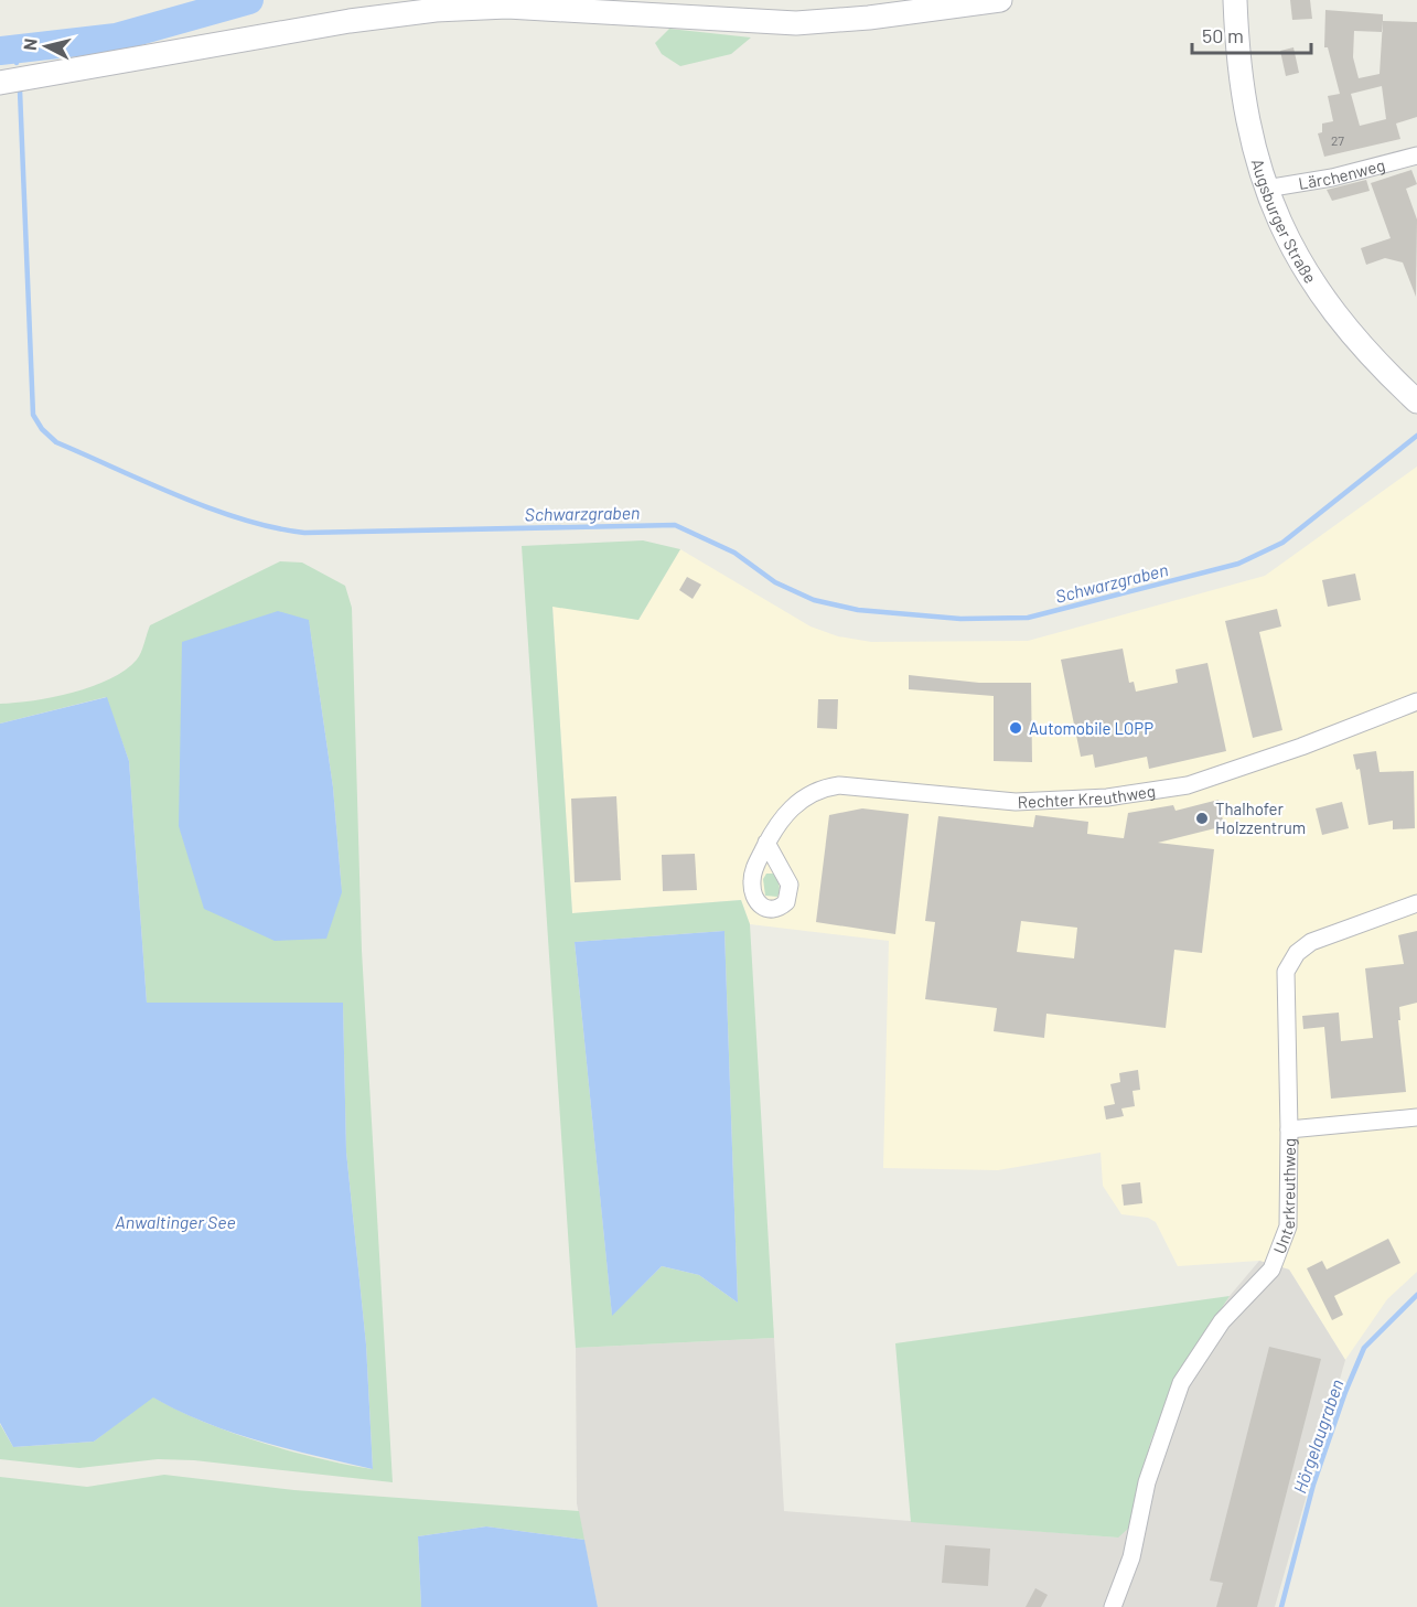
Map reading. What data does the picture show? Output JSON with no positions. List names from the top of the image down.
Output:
{
  "streets": {
    "main road": ["Augsburger Straße"],
    "street": ["Lärchenweg", "Rechter Kreuthweg", "Unterkreuthweg"]
  },
  "crossings": [
    ["Lärchenweg", "Augsburger Straße"]
  ],
  "water": ["Schwarzgraben", "Anwaltinger See", "Hörgelaugraben"],
  "places": ["Automobile LOPP", "Thalhofer Holzzentrum"],
  "house_numbers": ["27"],
  "scale_bar": "50 m",
  "north": "left"
}
